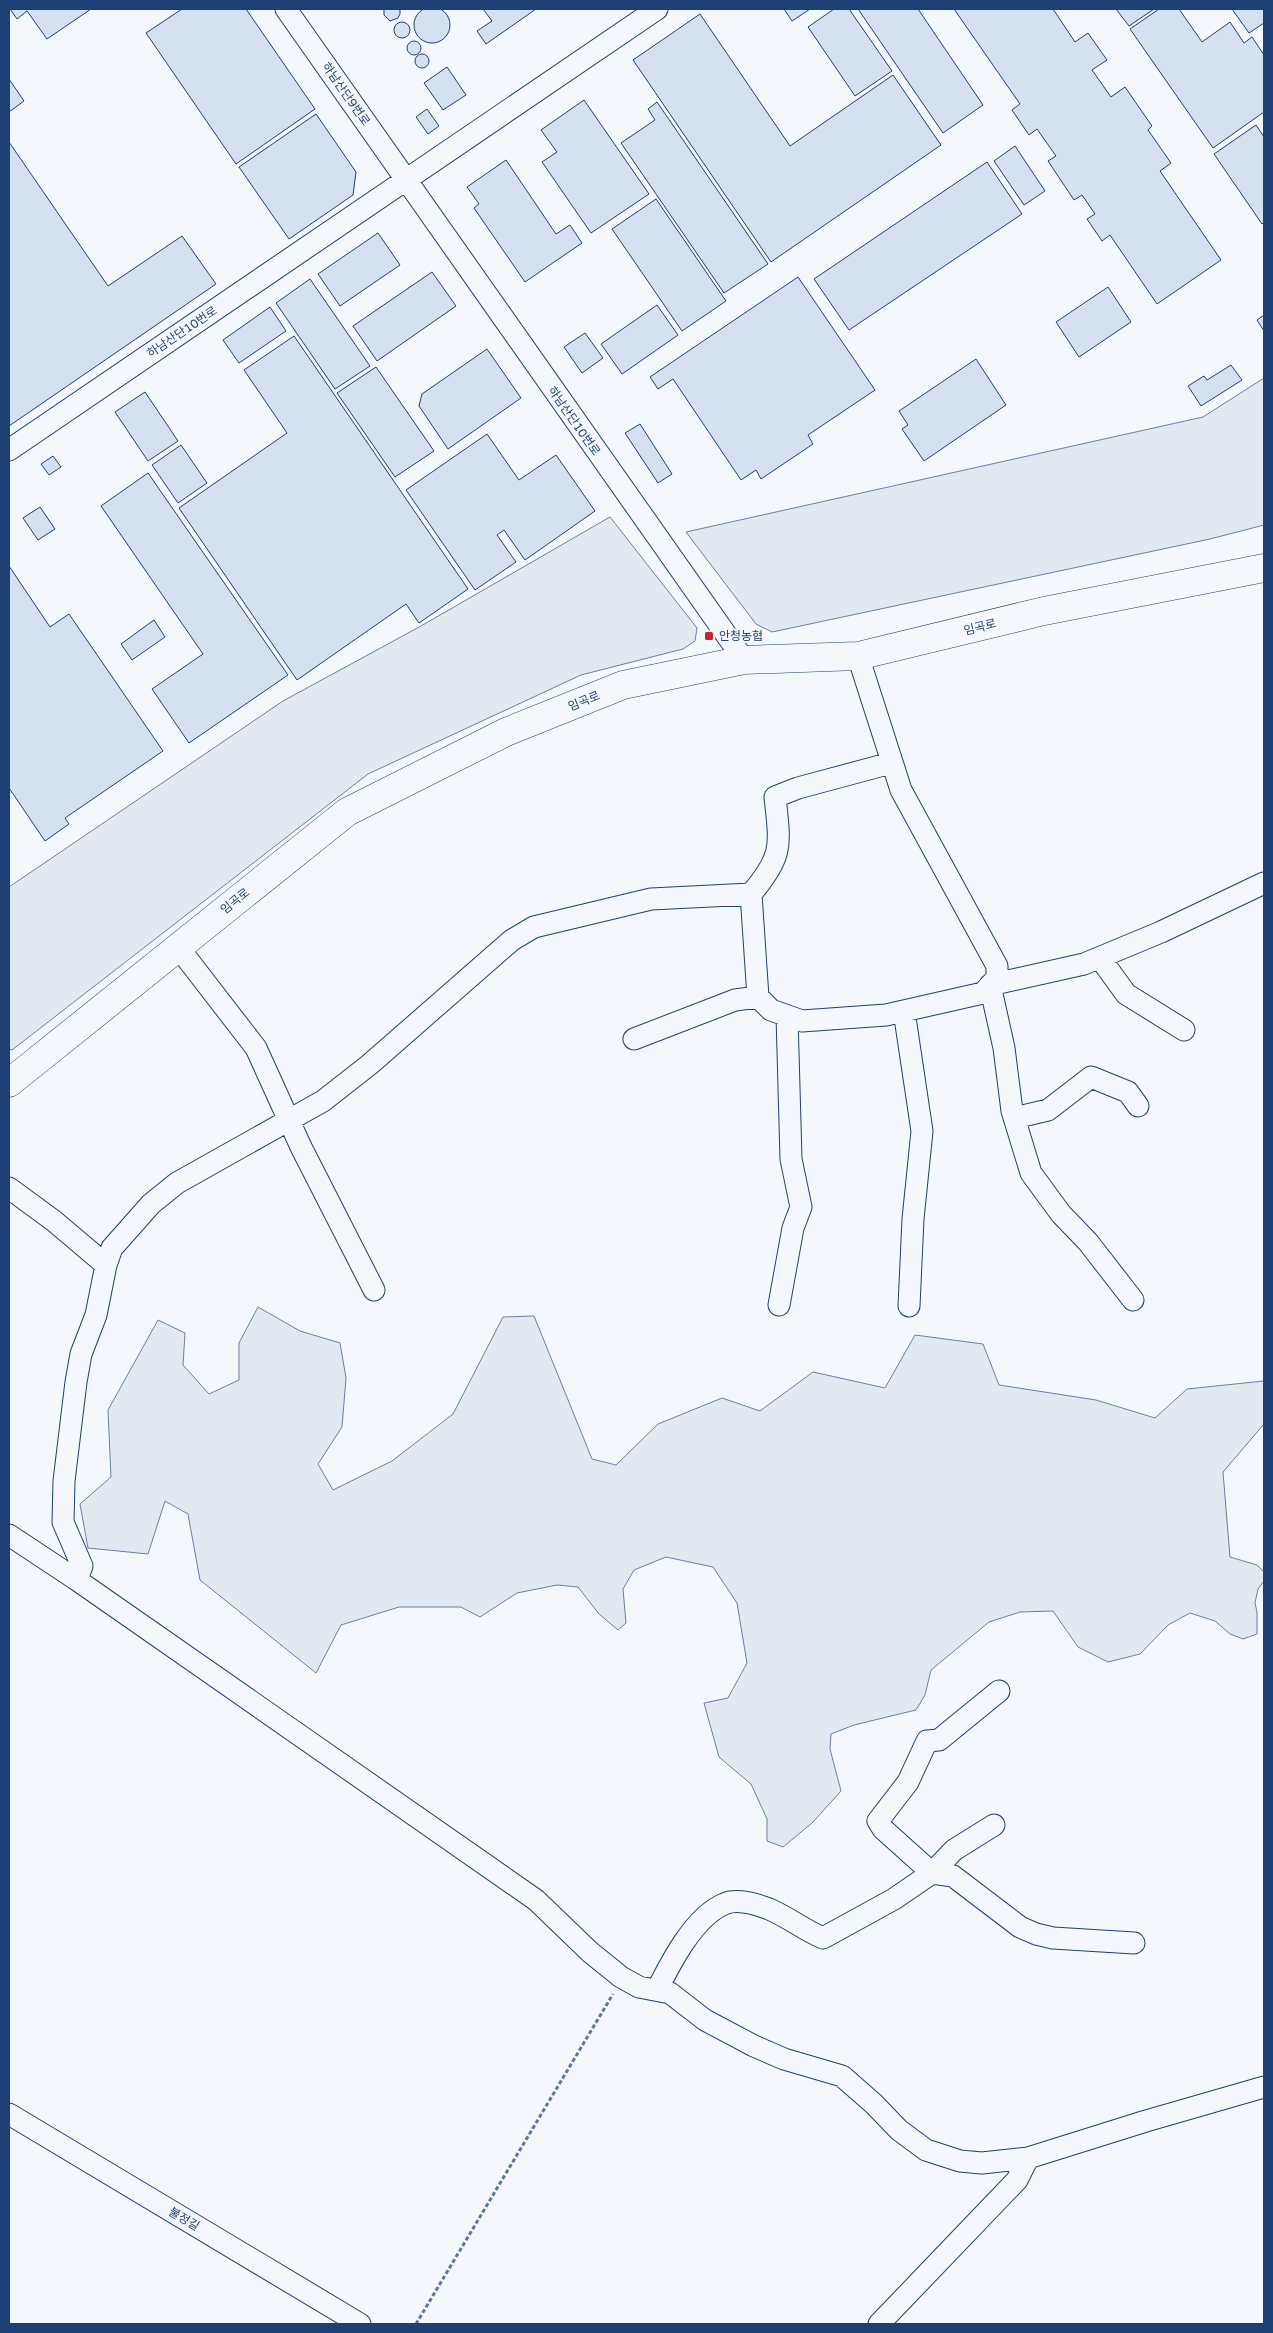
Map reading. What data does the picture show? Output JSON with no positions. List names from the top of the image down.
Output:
{
  "streets": {
    "main road": ["임곡로"],
    "street": ["하남산단9번로", "하남산단10번로", "불정길"]
  },
  "crossings": [
    ["하남산단9번로", "하남산단10번로"],
    ["하남산단10번로", "임곡로"]
  ],
  "places": {
    "transit": ["안청농협"]
  }
}
